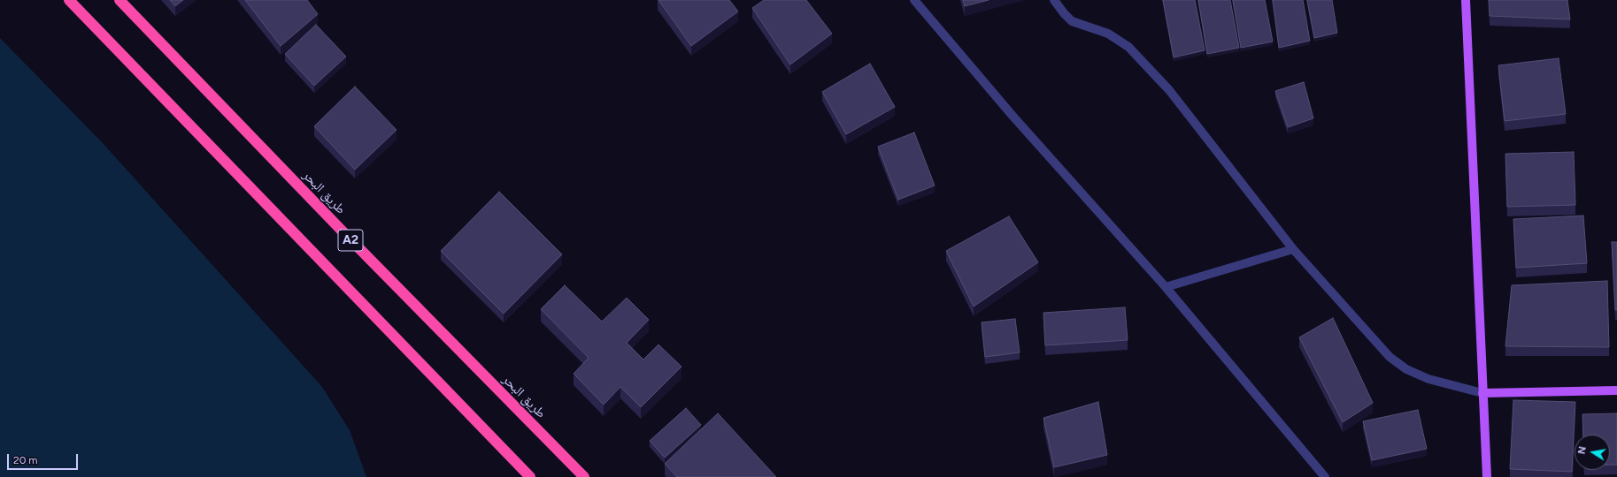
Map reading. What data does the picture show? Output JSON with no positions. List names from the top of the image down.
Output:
{
  "streets": {
    "highway": ["طريق البحر", "A2"]
  },
  "scale_bar": "20 m",
  "north": "left"
}
